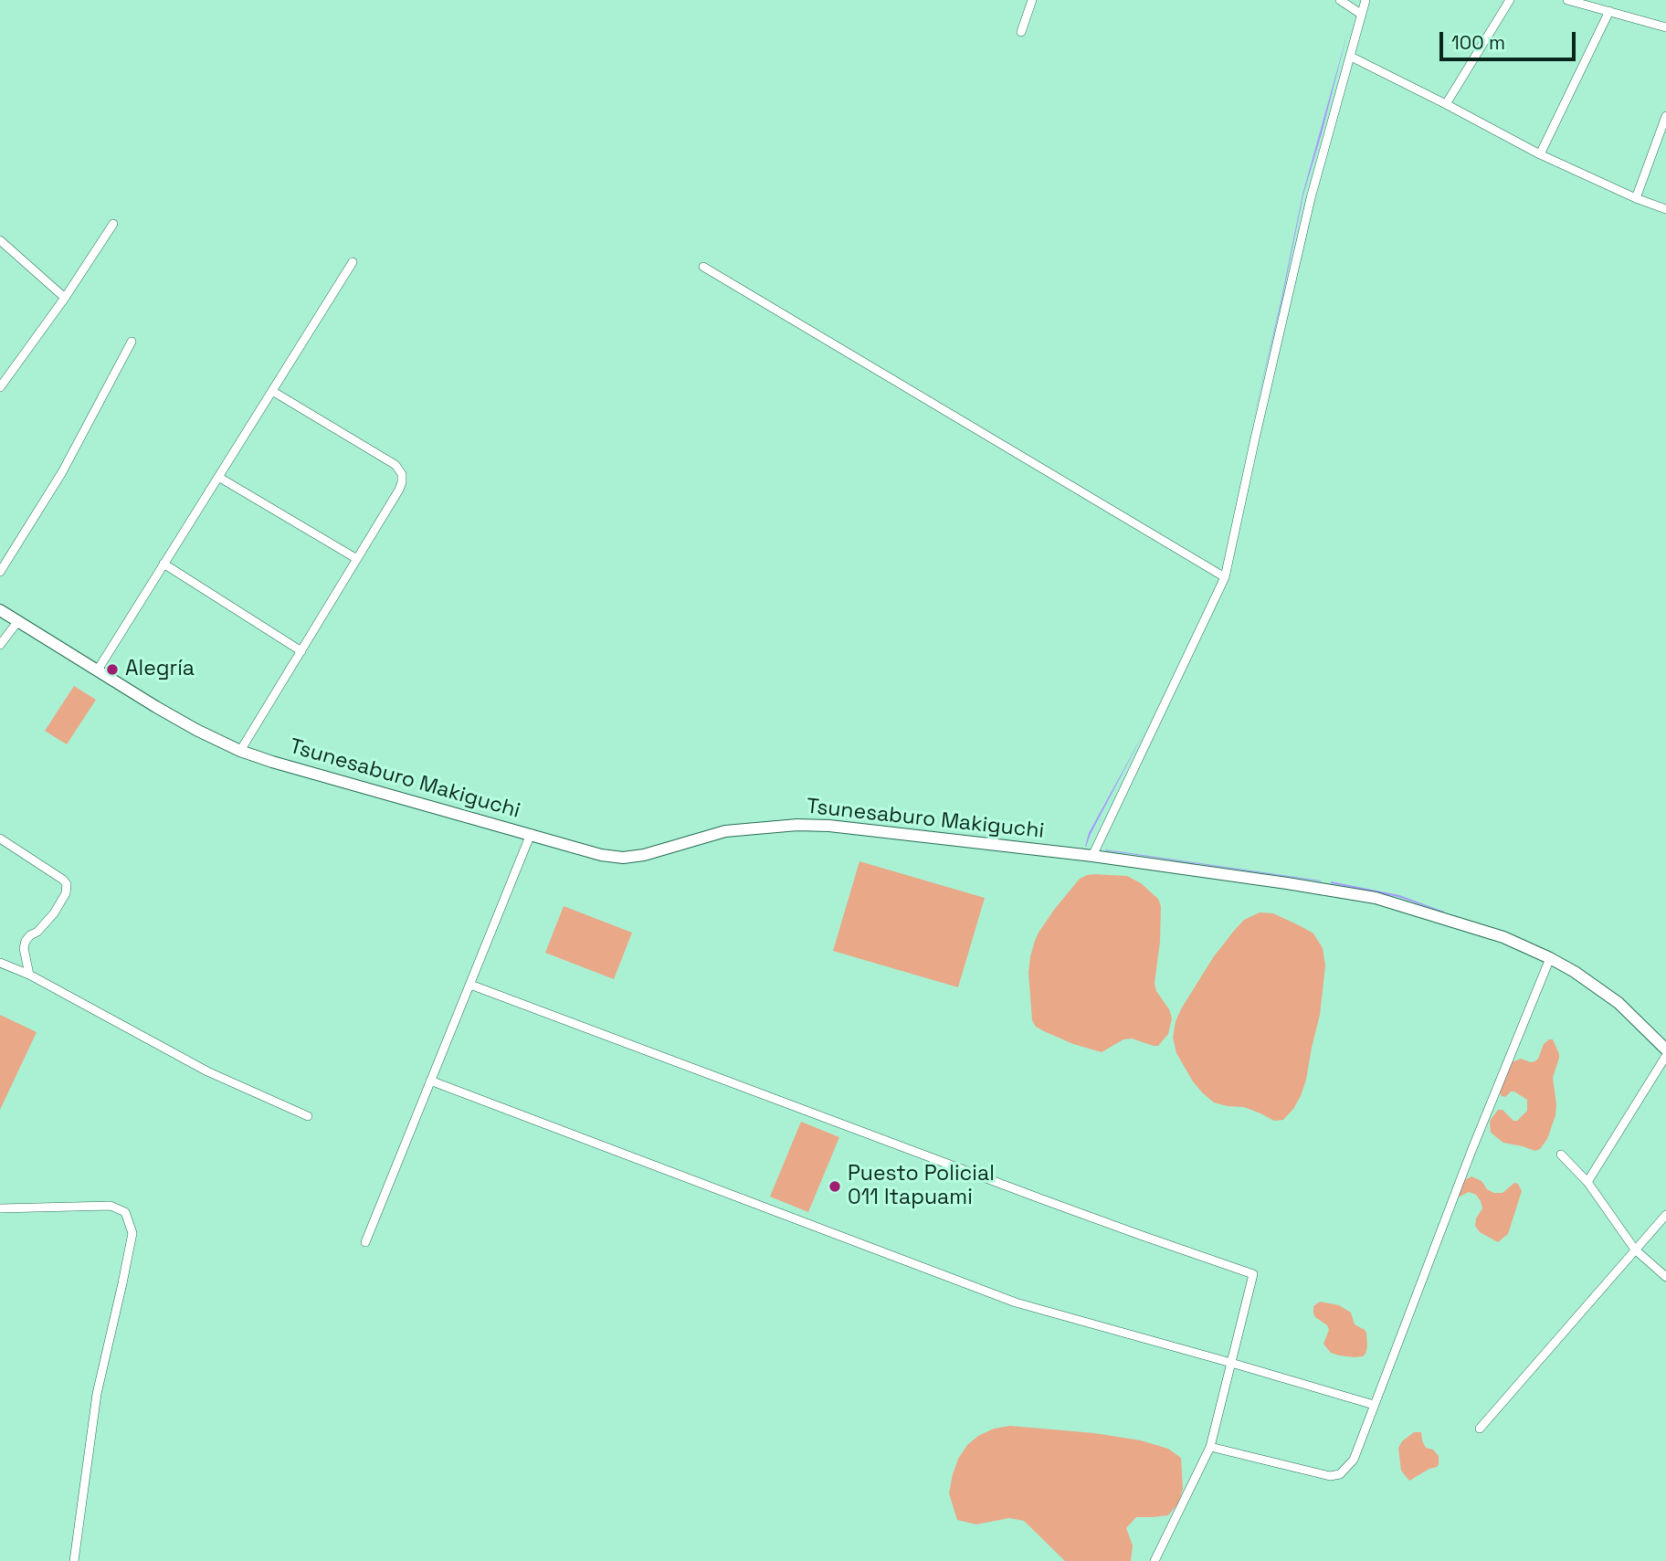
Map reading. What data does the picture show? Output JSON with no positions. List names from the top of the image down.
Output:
{
  "streets": {
    "street": ["Tsunesaburo Makiguchi"]
  },
  "places": ["Alegría", "Puesto Policial 011 Itapuami"],
  "scale_bar": "100 m"
}
